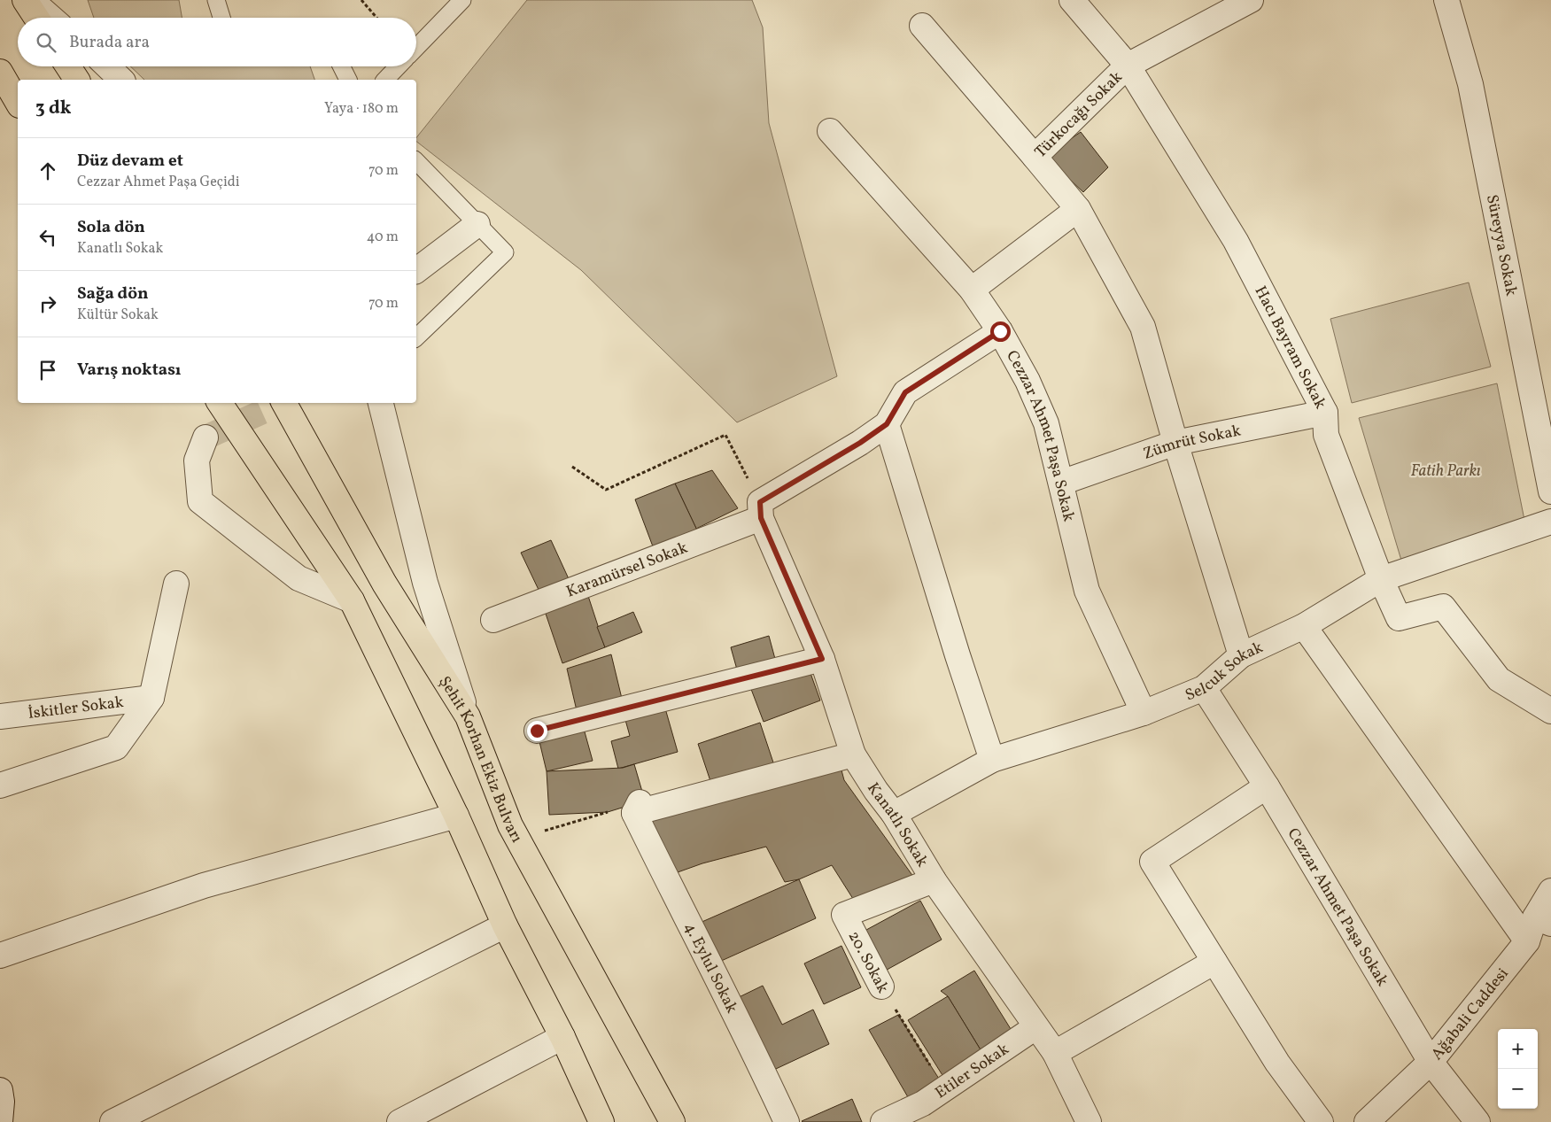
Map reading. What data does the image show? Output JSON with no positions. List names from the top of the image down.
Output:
{
  "streets": {
    "main road": ["Şehit Korhan Ekiz Bulvarı"],
    "street": [
      "Türkocağı Sokak",
      "Süreyya Sokak",
      "Hacı Bayram Sokak",
      "Cezzar Ahmet Paşa Sokak",
      "Zümrüt Sokak",
      "Karamürsel Sokak",
      "Selcuk Sokak",
      "İskitler Sokak",
      "Kanatlı Sokak",
      "20. Sokak",
      "4. Eylul Sokak",
      "Ağabali Caddesi",
      "Etiler Sokak"
    ]
  },
  "crossings": [
    ["Türkocağı Sokak", "Hacı Bayram Sokak"],
    ["Türkocağı Sokak", "Zümrüt Sokak"],
    ["Türkocağı Sokak", "Selcuk Sokak"],
    ["Hacı Bayram Sokak", "Zümrüt Sokak"],
    ["Hacı Bayram Sokak", "Selcuk Sokak"],
    ["Cezzar Ahmet Paşa Sokak", "Zümrüt Sokak"],
    ["Cezzar Ahmet Paşa Sokak", "Selcuk Sokak"],
    ["Cezzar Ahmet Paşa Sokak", "Ağabali Caddesi"],
    ["Karamürsel Sokak", "Kanatlı Sokak"],
    ["Selcuk Sokak", "Kanatlı Sokak"],
    ["Kanatlı Sokak", "20. Sokak"],
    ["Kanatlı Sokak", "Etiler Sokak"],
    ["20. Sokak", "Etiler Sokak"]
  ],
  "parks": ["Fatih Parkı"],
  "page": {
    "search": "Burada ara",
    "heading": ["3 dk", "Yaya · 180 m"],
    "list": [
      ["Düz devam et", "Cezzar Ahmet Paşa Geçidi", "70 m"],
      ["Sola dön", "Kanatlı Sokak", "40 m"],
      ["Sağa dön", "Kültür Sokak", "70 m"],
      "Varış noktası"
    ],
    "map_buttons": ["+", "−"]
  }
}
